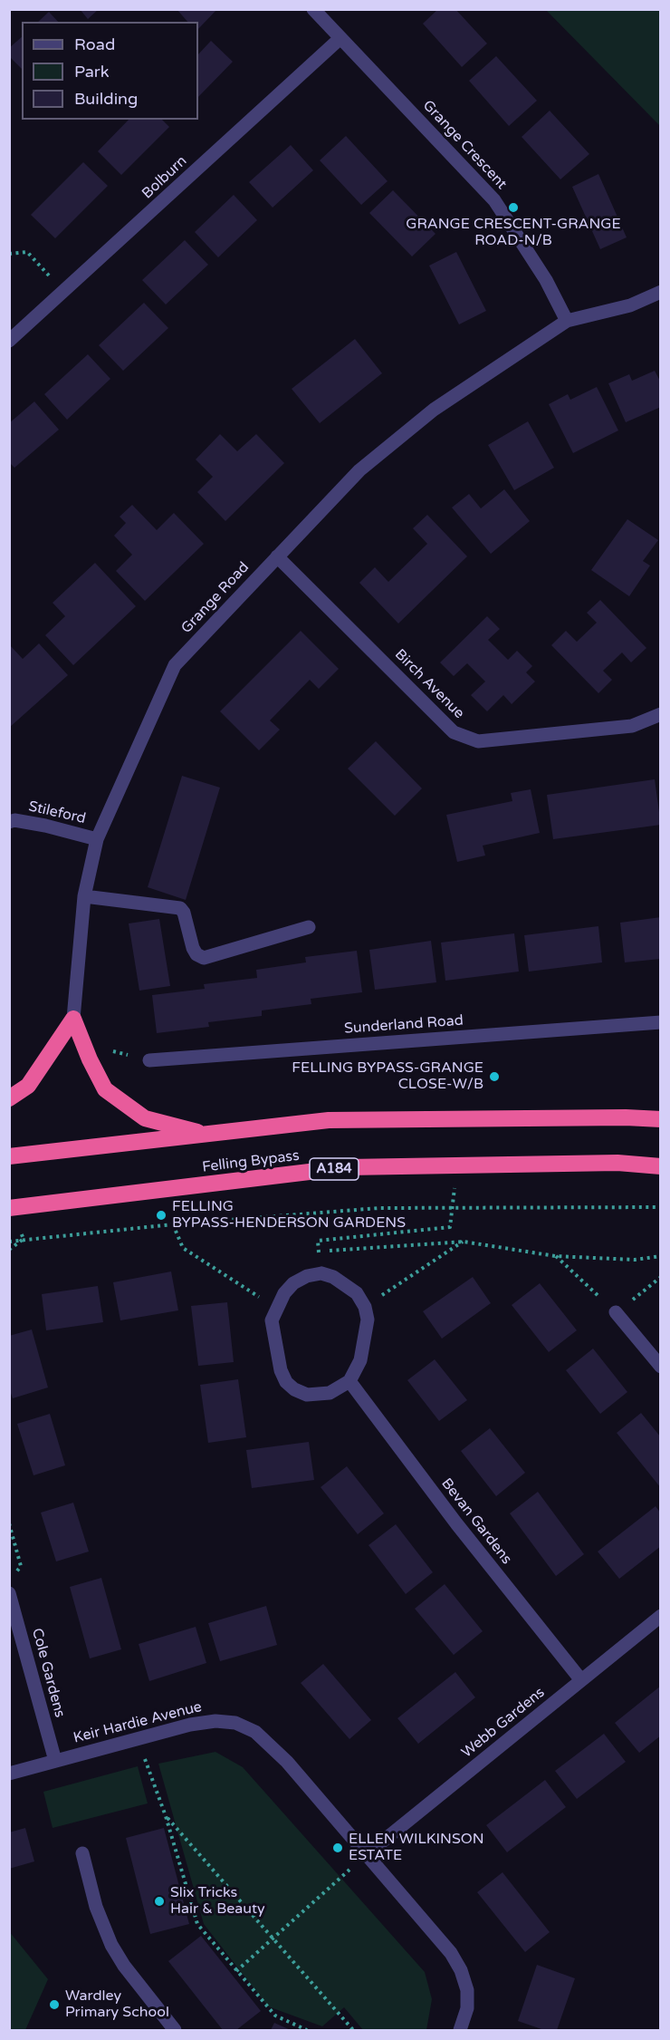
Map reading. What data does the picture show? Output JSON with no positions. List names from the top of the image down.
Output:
{
  "streets": {
    "highway": ["Felling Bypass", "A184"],
    "street": [
      "Grange Crescent",
      "Bolburn",
      "Grange Road",
      "Birch Avenue",
      "Stileford",
      "Sunderland Road",
      "Bevan Gardens",
      "Cole Gardens",
      "Keir Hardie Avenue",
      "Webb Gardens"
    ]
  },
  "crossings": [
    ["Grange Crescent", "Bolburn"],
    ["Grange Crescent", "Grange Road"],
    ["Grange Road", "Birch Avenue"],
    ["Grange Road", "Stileford"],
    ["Bevan Gardens", "Webb Gardens"],
    ["Cole Gardens", "Keir Hardie Avenue"],
    ["Keir Hardie Avenue", "Webb Gardens"]
  ],
  "places": [
    "GRANGE CRESCENT-GRANGE ROAD-N/B",
    "FELLING BYPASS-GRANGE CLOSE-W/B",
    "FELLING BYPASS-HENDERSON GARDENS",
    "ELLEN WILKINSON ESTATE",
    "Slix Tricks Hair & Beauty",
    "Wardley Primary School"
  ],
  "legend": ["Road", "Park", "Building"]
}
